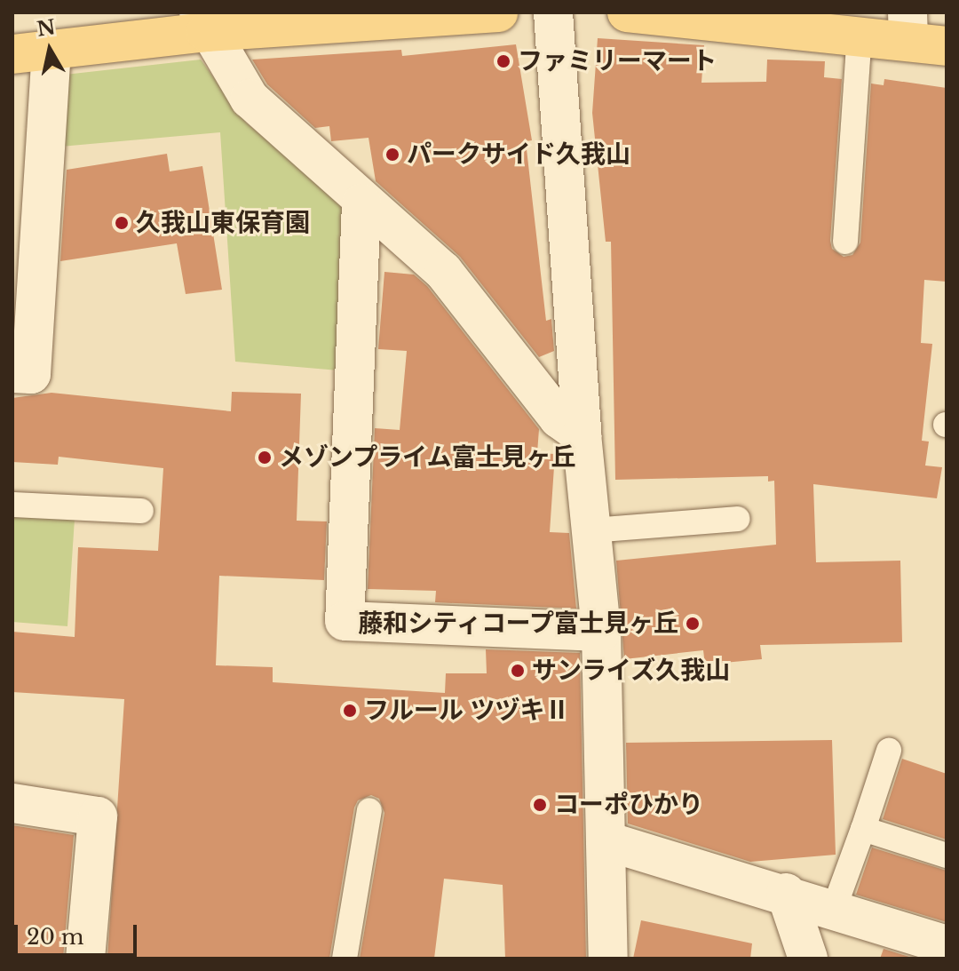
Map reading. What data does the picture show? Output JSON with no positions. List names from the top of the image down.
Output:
{
  "places": [
    "ファミリーマート",
    "パークサイド久我山",
    "久我山東保育園",
    "メゾンプライム富士見ヶ丘",
    "藤和シティコープ富士見ヶ丘",
    "サンライズ久我山",
    "フルール ツヅキⅡ",
    "コーポひかり"
  ],
  "scale_bar": "20 m",
  "north": "top"
}
